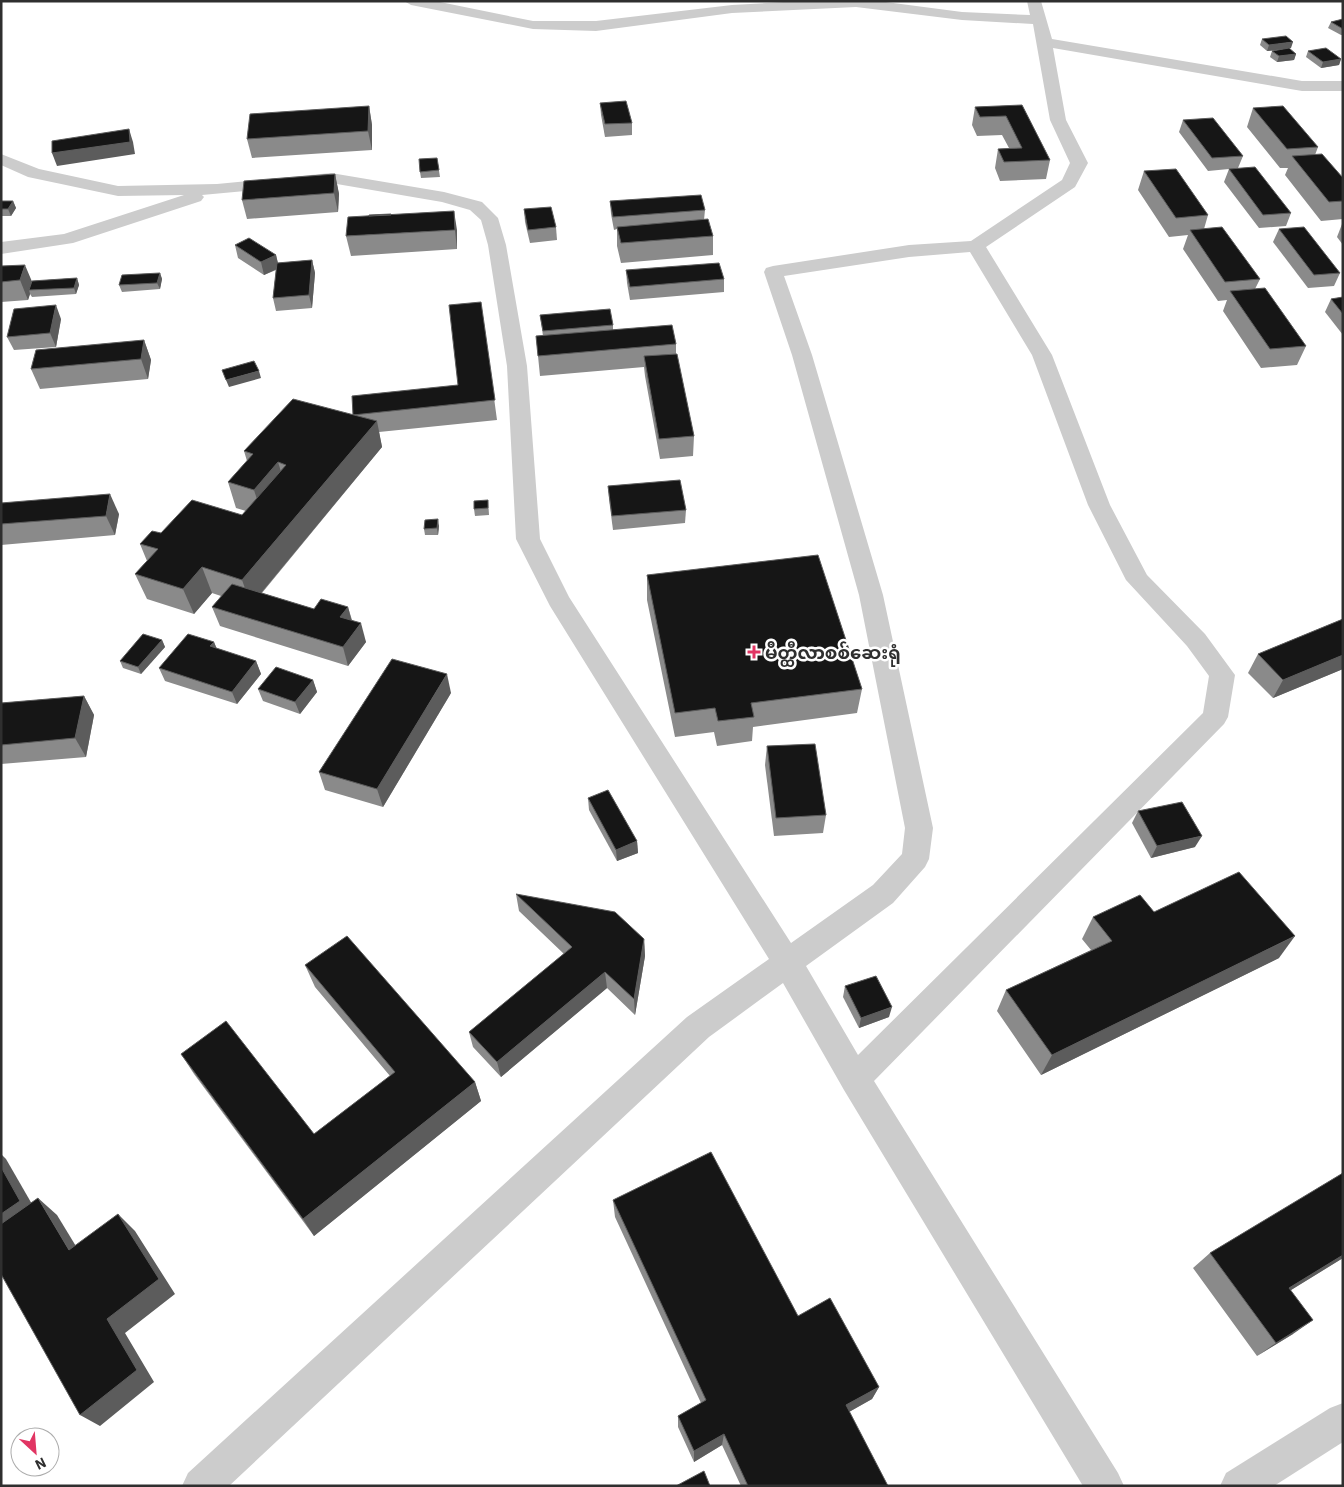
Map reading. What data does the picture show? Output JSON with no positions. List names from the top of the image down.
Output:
{
  "places": {
    "health": ["မိတ္ထီလာစစ်ဆေးရုံ"]
  },
  "north": "bottom right"
}
